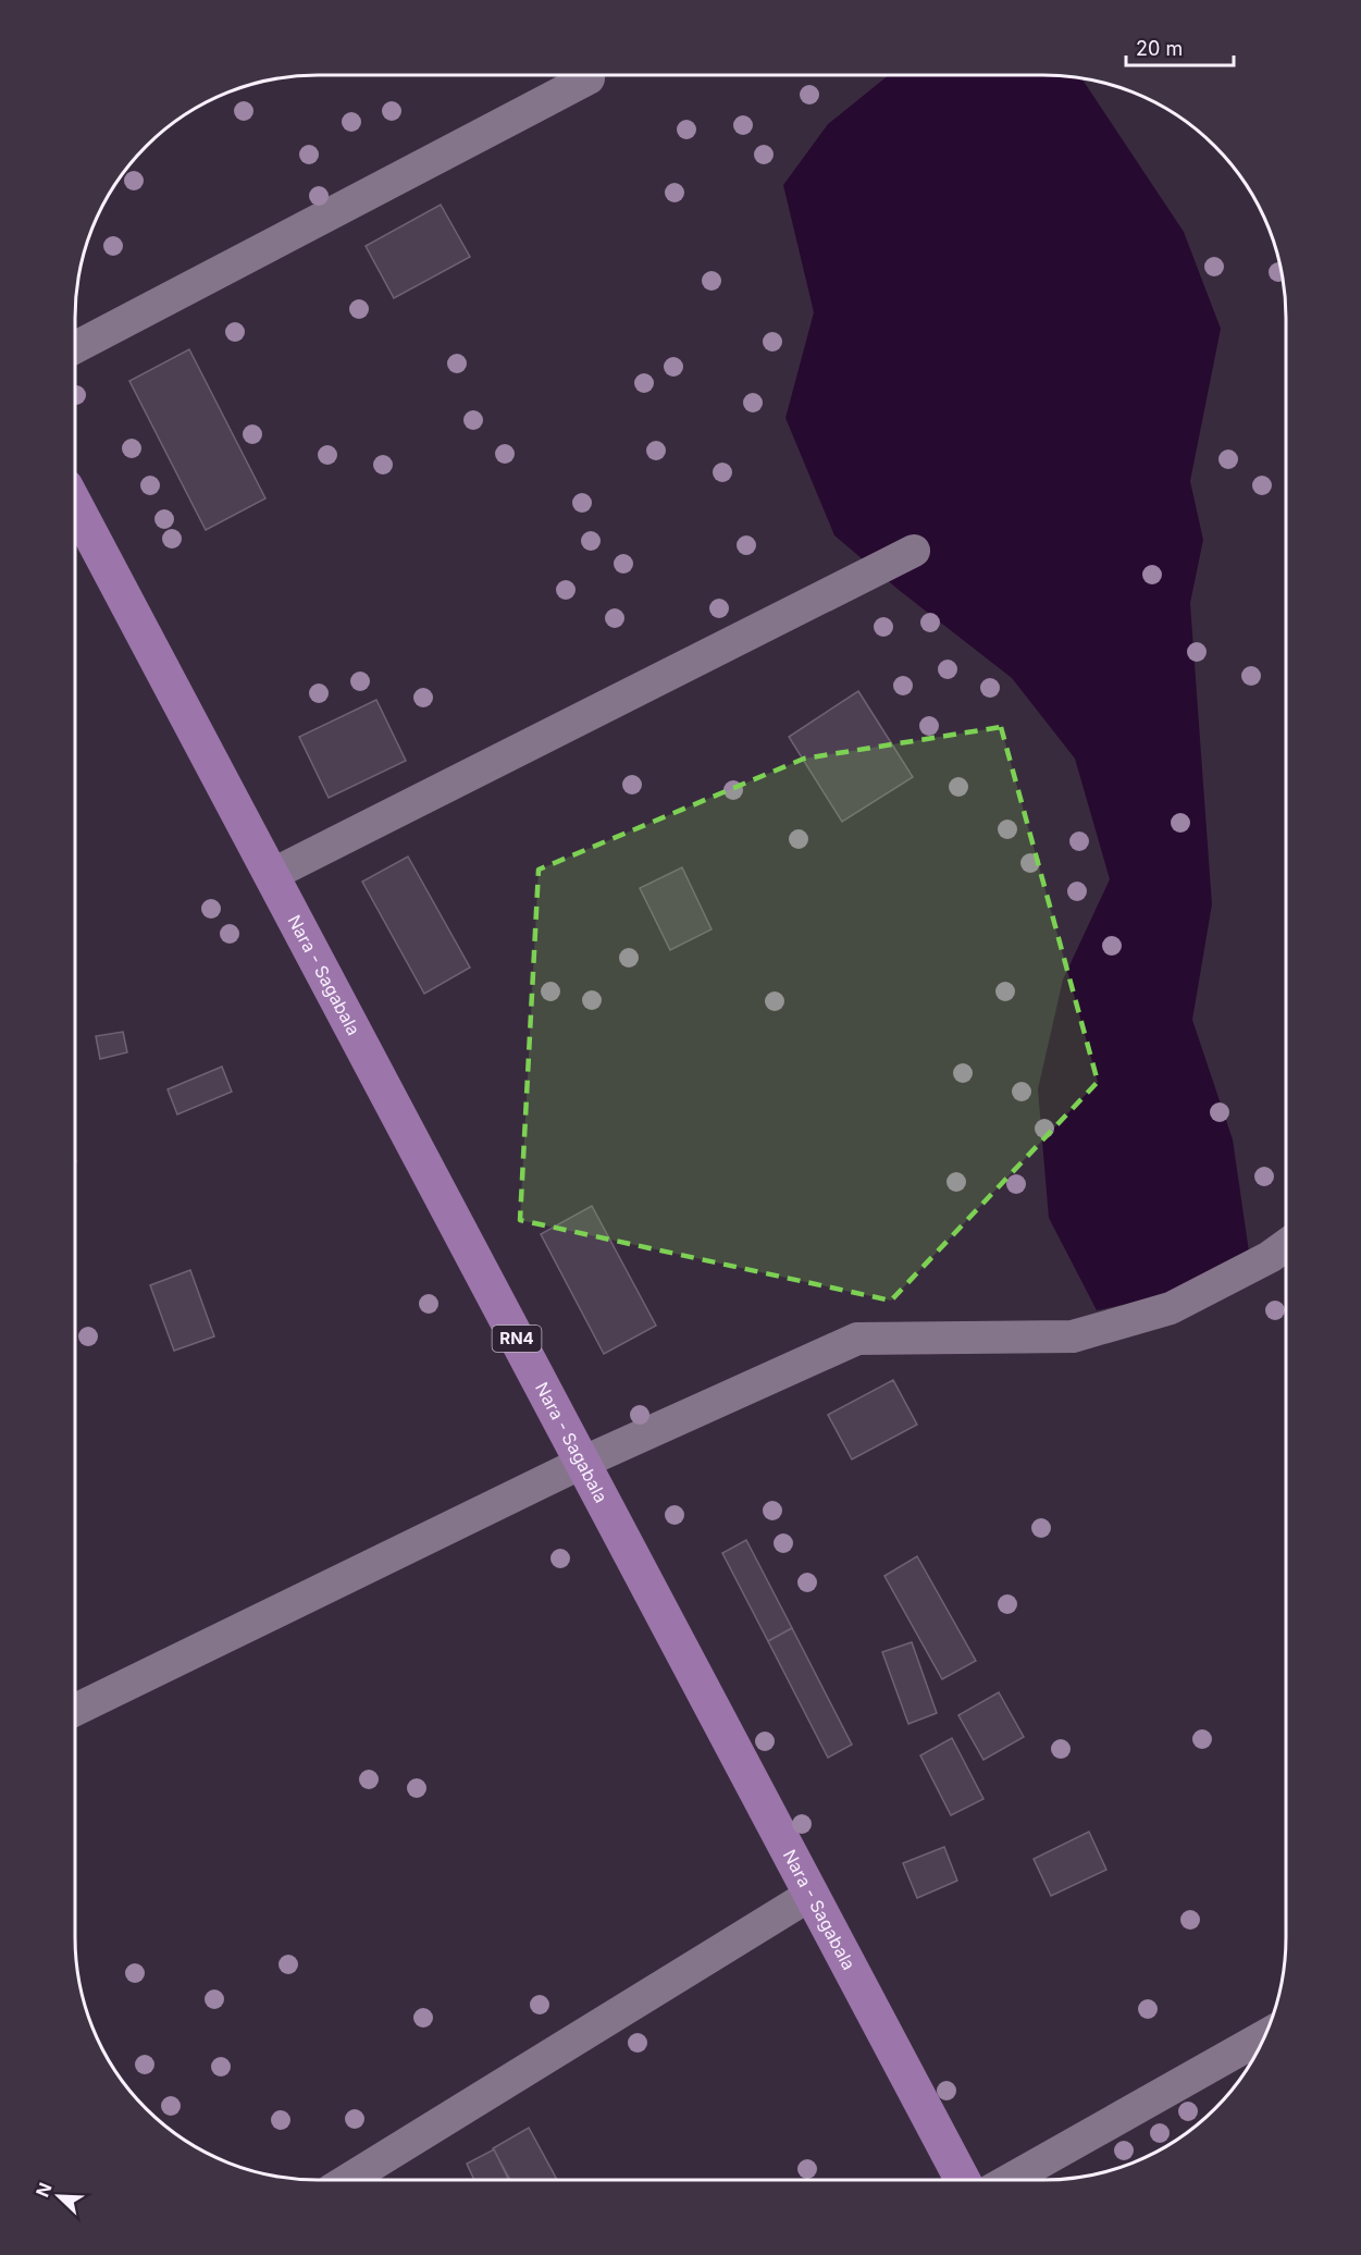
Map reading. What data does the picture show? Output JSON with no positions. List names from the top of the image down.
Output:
{
  "streets": {
    "main road": ["Nara - Sagabala", "RN4"]
  },
  "scale_bar": "20 m",
  "north": "top left"
}
